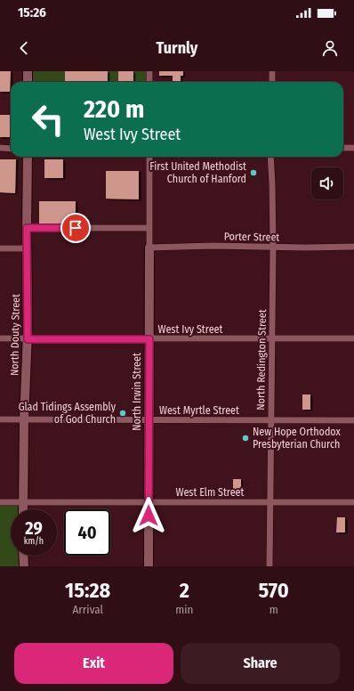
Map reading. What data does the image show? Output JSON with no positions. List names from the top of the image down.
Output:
{
  "streets": {
    "street": [
      "Porter Street",
      "West Ivy Street",
      "North Douty Street",
      "North Redington Street",
      "North Irwin Street",
      "West Myrtle Street",
      "West Elm Street"
    ]
  },
  "crossings": [
    ["Porter Street", "North Redington Street"],
    ["Porter Street", "North Irwin Street"],
    ["West Ivy Street", "North Douty Street"],
    ["West Ivy Street", "North Redington Street"],
    ["West Ivy Street", "North Irwin Street"],
    ["North Douty Street", "West Myrtle Street"],
    ["North Douty Street", "West Elm Street"],
    ["North Redington Street", "West Myrtle Street"],
    ["North Redington Street", "West Elm Street"],
    ["North Irwin Street", "West Myrtle Street"],
    ["North Irwin Street", "West Elm Street"]
  ],
  "places": ["First United Methodist Church of Hanford", "Glad Tidings Assembly of God Church", "New Hope Orthodox Presbyterian Church"],
  "page": {
    "status": "15:26",
    "header": "Turnly",
    "turn": ["220 m", "West Ivy Street"],
    "speed": "29 km/h",
    "limit": "40",
    "eta": [
      "15:28",
      "Arrival",
      "2",
      "min",
      "570",
      "m"
    ],
    "buttons": ["Exit", "Share"]
  }
}
